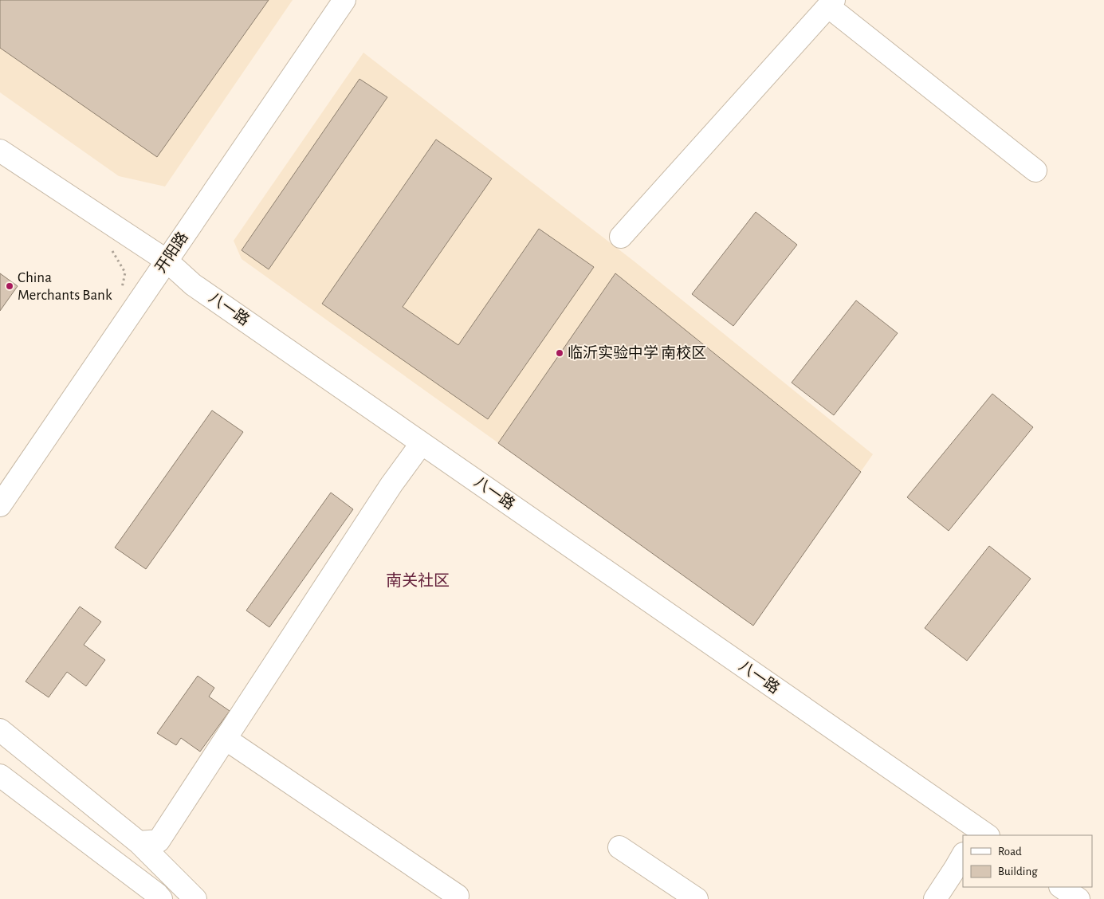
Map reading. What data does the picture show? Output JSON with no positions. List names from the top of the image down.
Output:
{
  "streets": {
    "street": ["开阳路", "八一路"]
  },
  "crossings": [
    ["开阳路", "八一路"]
  ],
  "districts": ["南关社区"],
  "places": ["China Merchants Bank", "临沂实验中学 南校区"],
  "legend": ["Road", "Building"]
}
